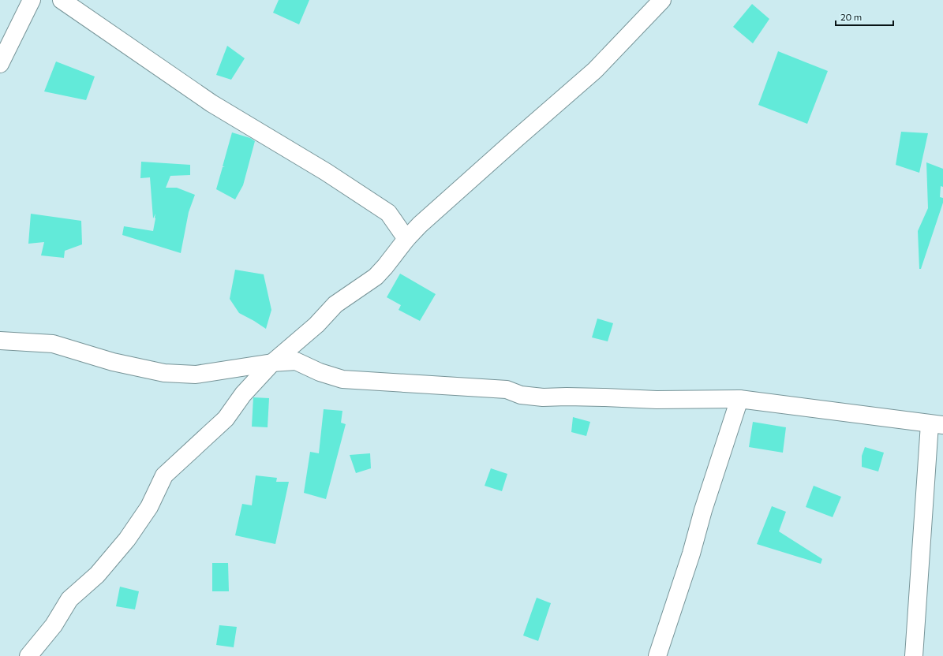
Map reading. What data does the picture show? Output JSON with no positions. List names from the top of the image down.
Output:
{
  "scale_bar": "20 m"
}
